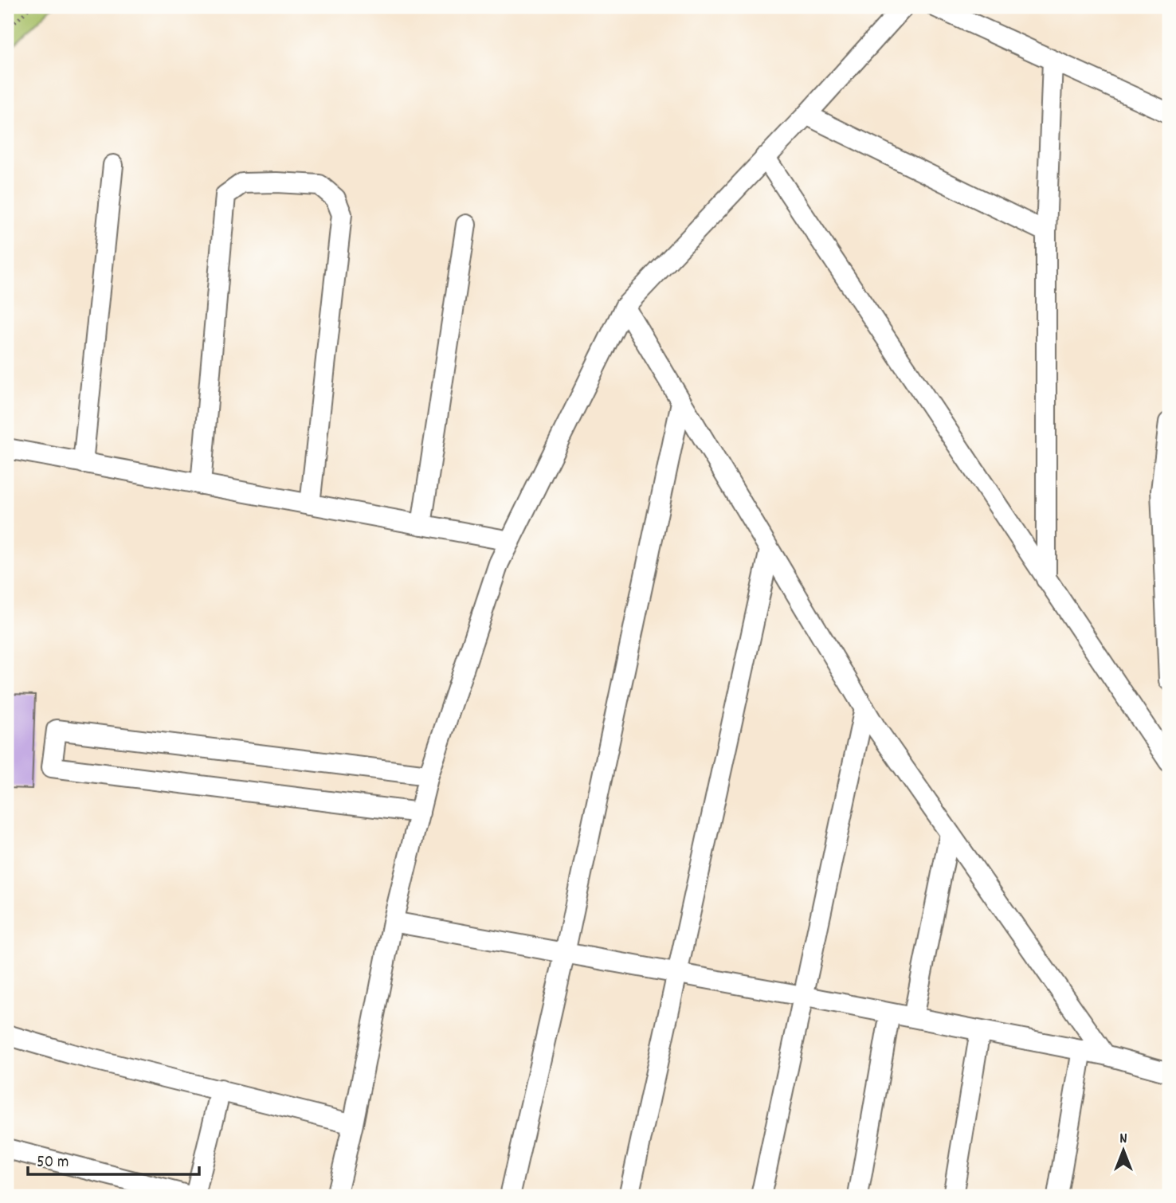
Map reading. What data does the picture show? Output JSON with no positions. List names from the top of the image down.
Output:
{
  "scale_bar": "50 m",
  "north": "top"
}
